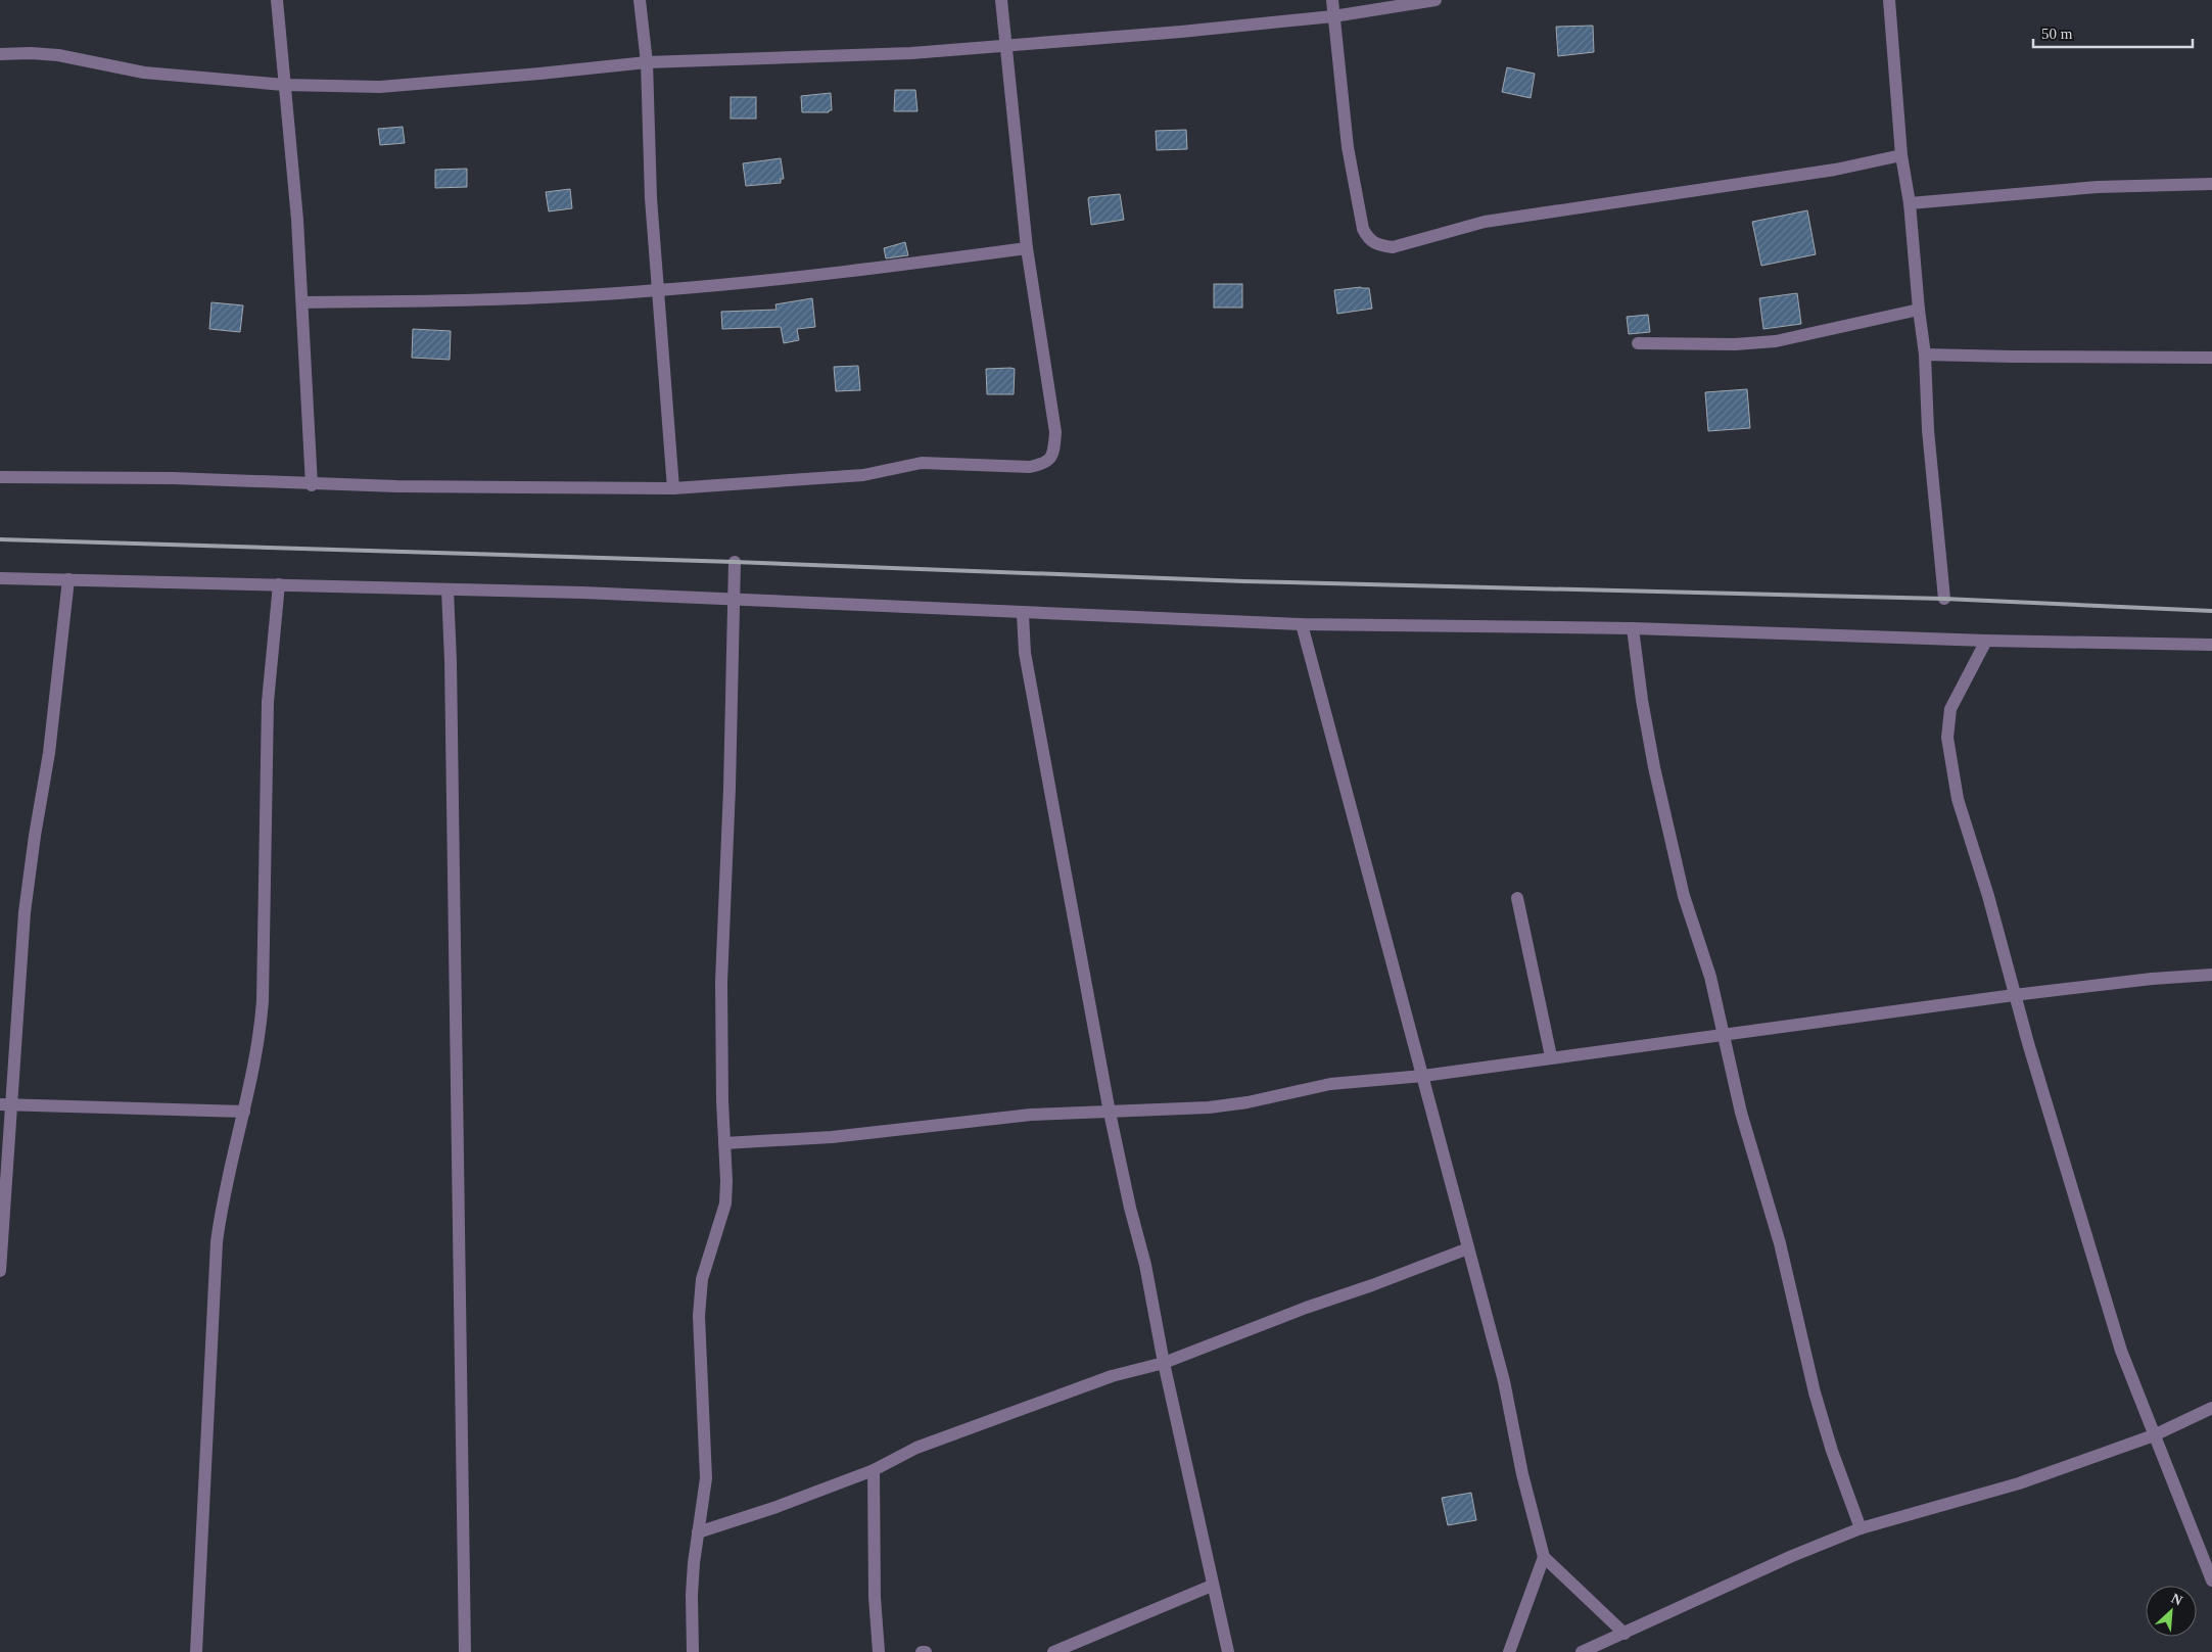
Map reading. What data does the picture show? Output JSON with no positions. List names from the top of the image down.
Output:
{
  "scale_bar": "50 m",
  "north": "top right"
}
